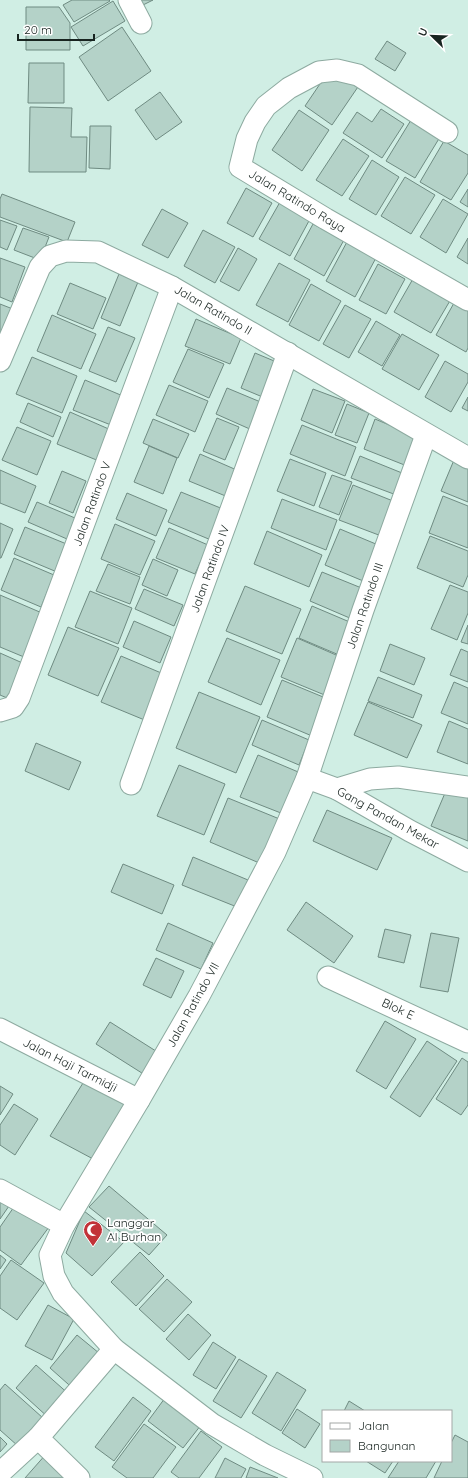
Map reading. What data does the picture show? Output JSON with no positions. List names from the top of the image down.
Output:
{
  "streets": {
    "street": [
      "Jalan Ratindo Raya",
      "Jalan Ratindo II",
      "Jalan Ratindo V",
      "Jalan Ratindo IV",
      "Jalan Ratindo III",
      "Gang Pandan Mekar",
      "Jalan Ratindo VII",
      "Blok E",
      "Jalan Haji Tarmidji"
    ]
  },
  "crossings": [
    ["Jalan Ratindo II", "Jalan Ratindo V"],
    ["Jalan Ratindo II", "Jalan Ratindo IV"],
    ["Jalan Ratindo II", "Jalan Ratindo III"],
    ["Jalan Ratindo III", "Gang Pandan Mekar"],
    ["Jalan Ratindo III", "Jalan Ratindo VII"],
    ["Gang Pandan Mekar", "Jalan Ratindo VII"],
    ["Jalan Ratindo VII", "Jalan Haji Tarmidji"]
  ],
  "places": {
    "mosque": ["Langgar Al Burhan"]
  },
  "legend": ["Jalan", "Bangunan"],
  "scale_bar": "20 m",
  "north": "top left"
}
